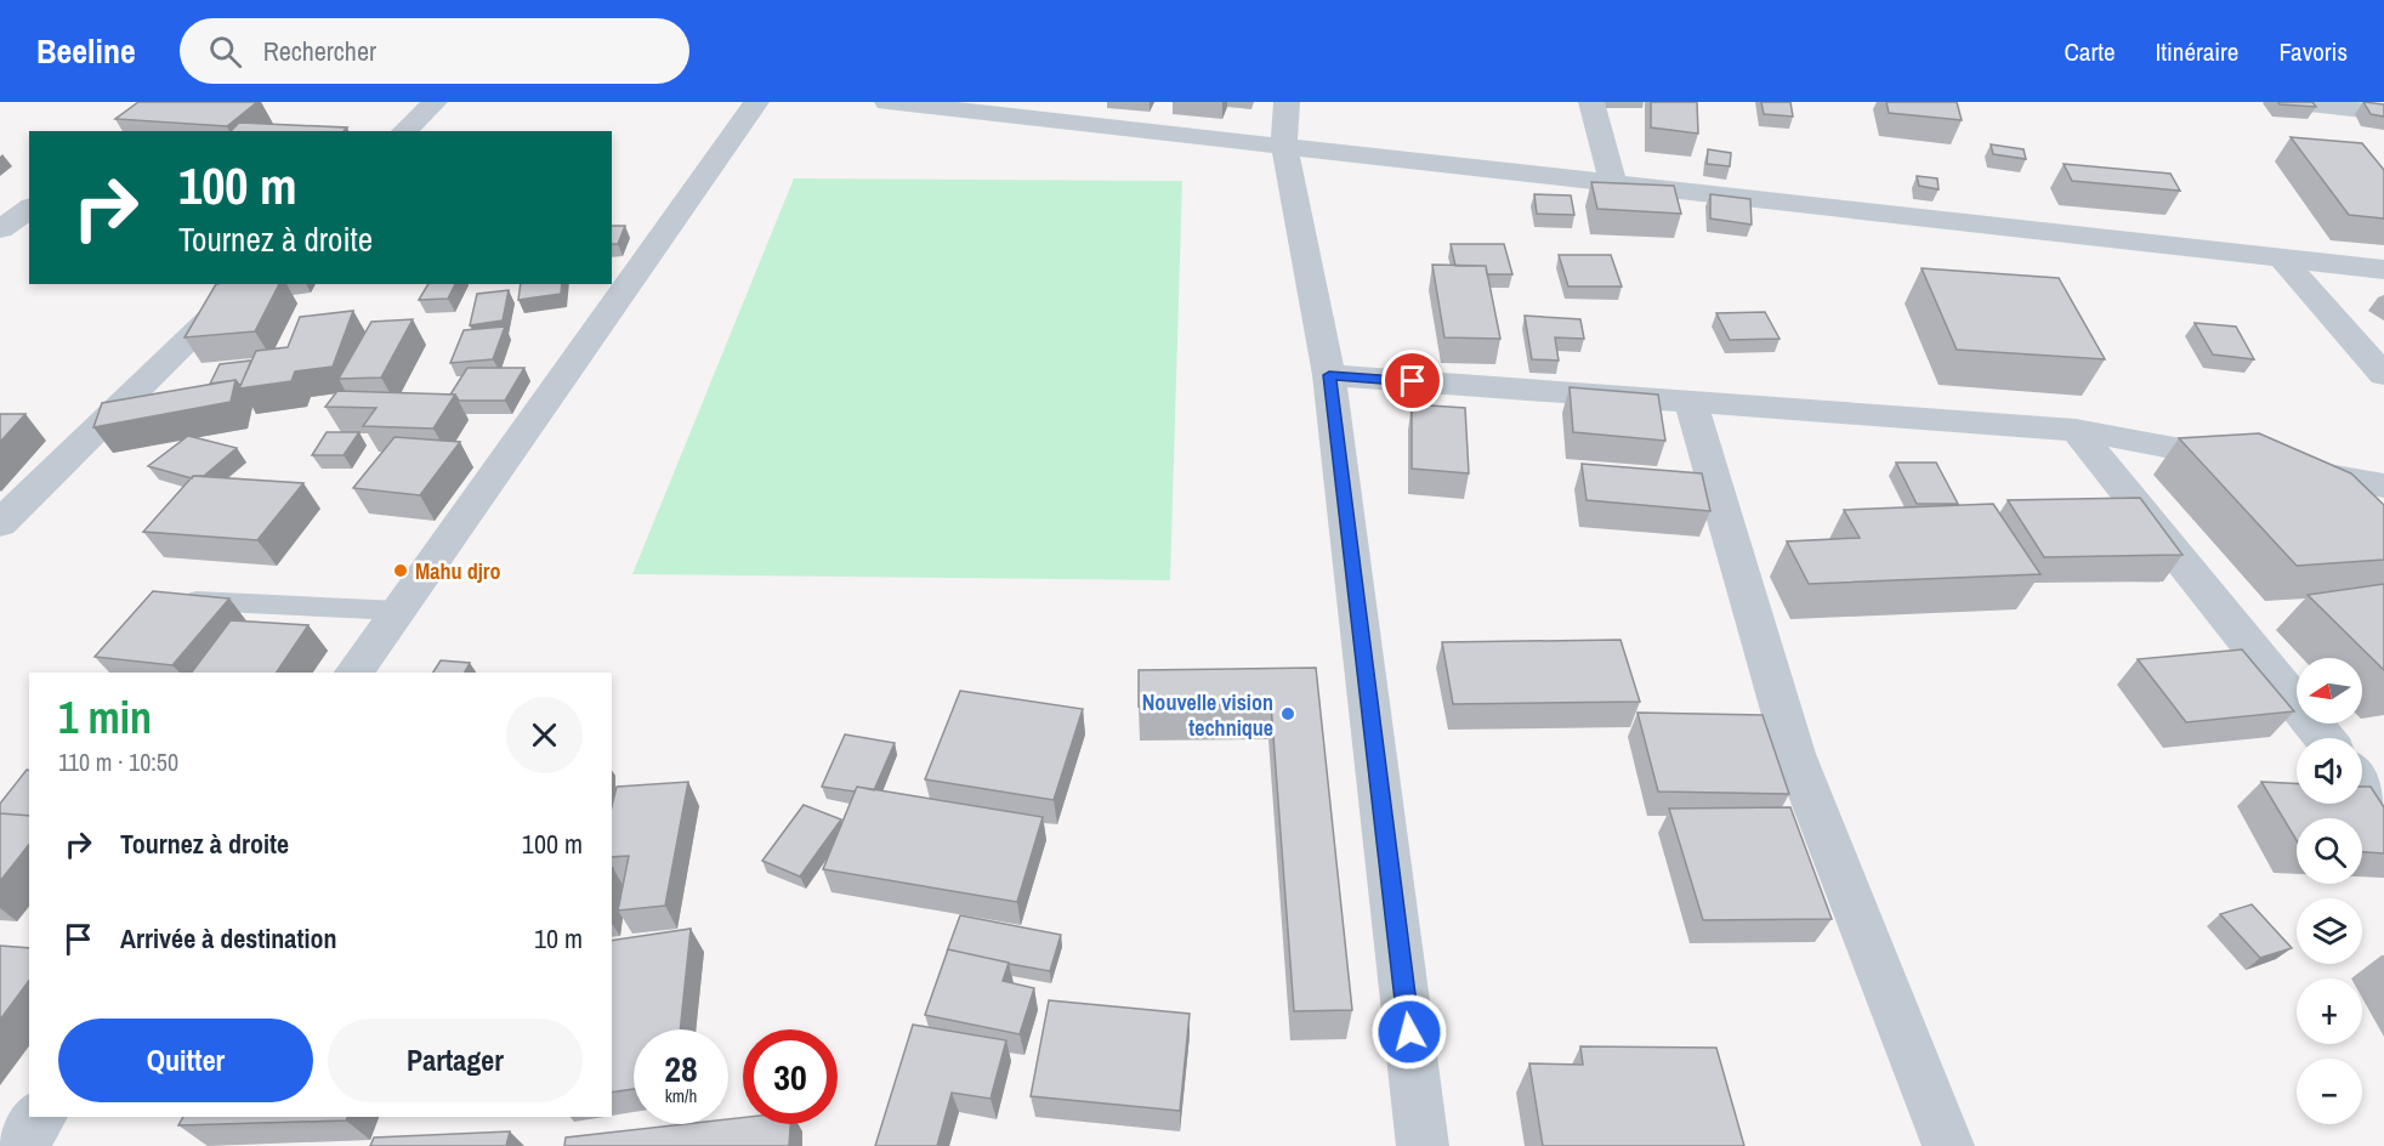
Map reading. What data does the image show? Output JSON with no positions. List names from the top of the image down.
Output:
{
  "places": ["Mahu djro", "Nouvelle vision technique"],
  "north": "left",
  "page": {
    "header": "Beeline",
    "search": "Rechercher",
    "nav": ["Carte", "Itinéraire", "Favoris"],
    "turn": ["100 m", "Tournez à droite"],
    "map_buttons": ["+", "−"],
    "heading": ["1 min", "110 m · 10:50"],
    "list": [
      {
        "name": "Tournez à droite",
        "value": "100 m"
      },
      {
        "name": "Arrivée à destination",
        "value": "10 m"
      }
    ],
    "buttons": ["Quitter", "Partager"],
    "speed": "28 km/h",
    "limit": "30"
  }
}
